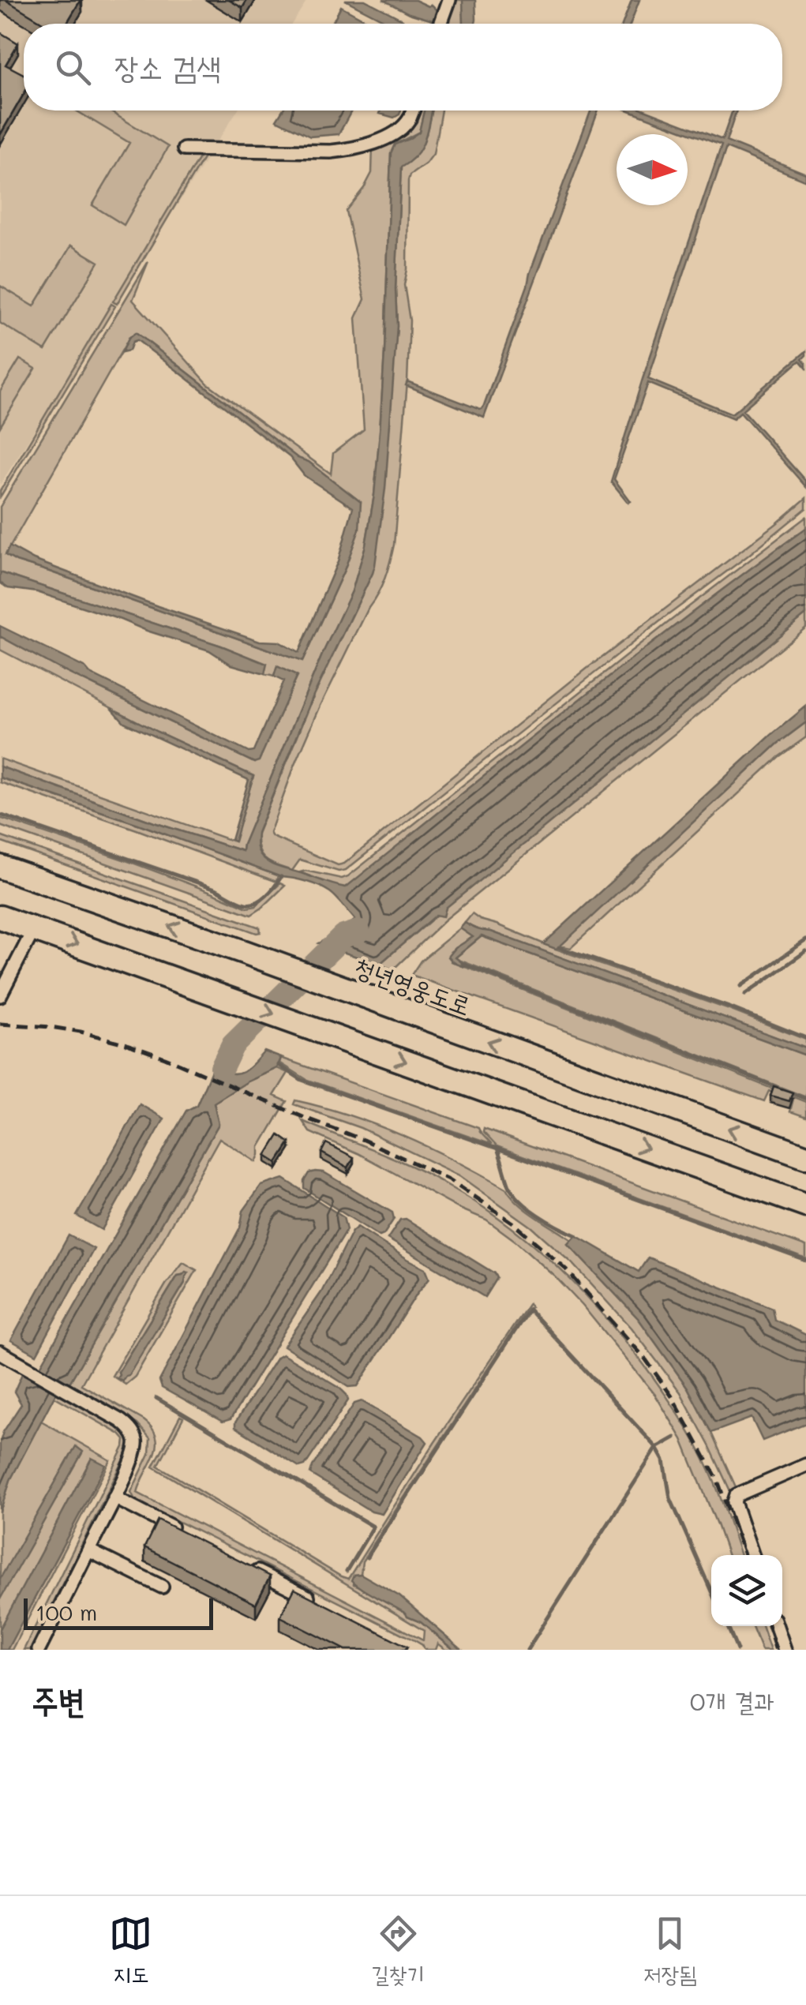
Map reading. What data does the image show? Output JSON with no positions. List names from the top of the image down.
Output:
{
  "streets": {
    "highway": ["청년영웅도로"]
  },
  "scale_bar": "100 m",
  "north": "right",
  "page": {
    "search": "장소 검색",
    "scale": "100 m",
    "heading": ["주변", "0개 결과"],
    "nav": ["지도", "길찾기", "저장됨"]
  }
}
